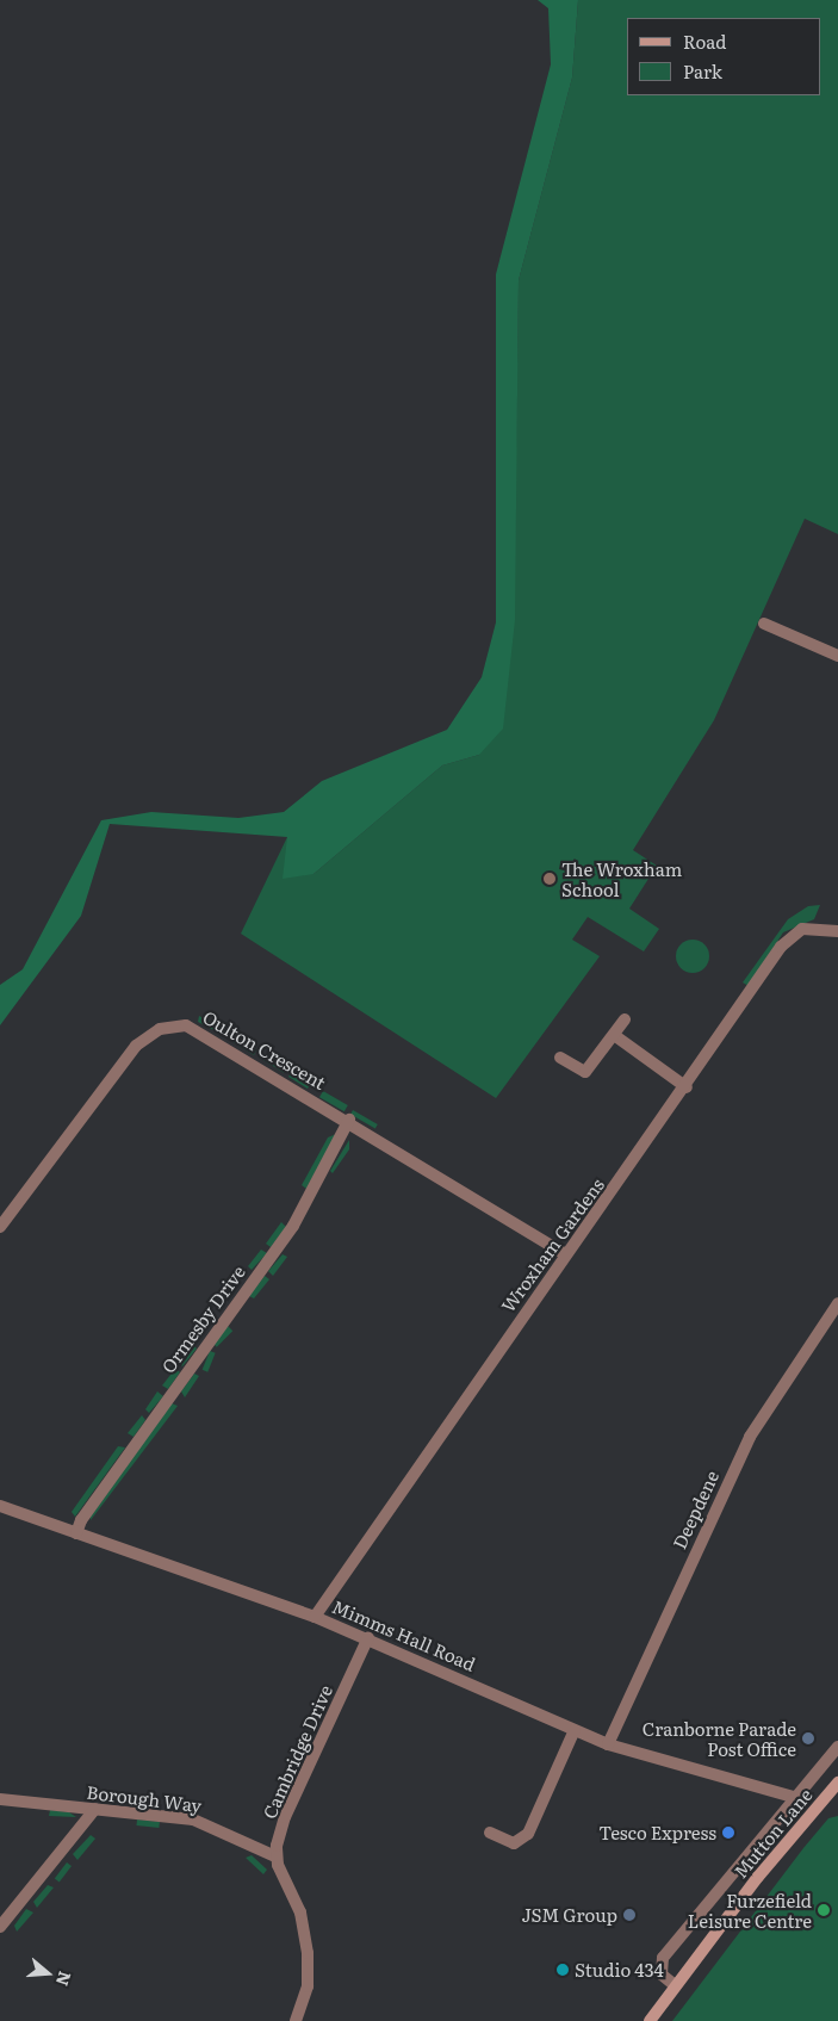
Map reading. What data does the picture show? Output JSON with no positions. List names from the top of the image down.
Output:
{
  "streets": {
    "main road": ["Mutton Lane"],
    "street": [
      "Oulton Crescent",
      "Wroxham Gardens",
      "Ormesby Drive",
      "Deepdene",
      "Mimms Hall Road",
      "Cambridge Drive",
      "Borough Way"
    ]
  },
  "crossings": [
    ["Oulton Crescent", "Wroxham Gardens"],
    ["Oulton Crescent", "Ormesby Drive"],
    ["Wroxham Gardens", "Mimms Hall Road"],
    ["Ormesby Drive", "Mimms Hall Road"],
    ["Deepdene", "Mimms Hall Road"],
    ["Mimms Hall Road", "Cambridge Drive"],
    ["Cambridge Drive", "Borough Way"]
  ],
  "places": [
    "The Wroxham School",
    "Cranborne Parade Post Office",
    "Tesco Express",
    "Furzefield Leisure Centre",
    "JSM Group",
    "Studio 434"
  ],
  "legend": ["Road", "Park"],
  "north": "right"
}
